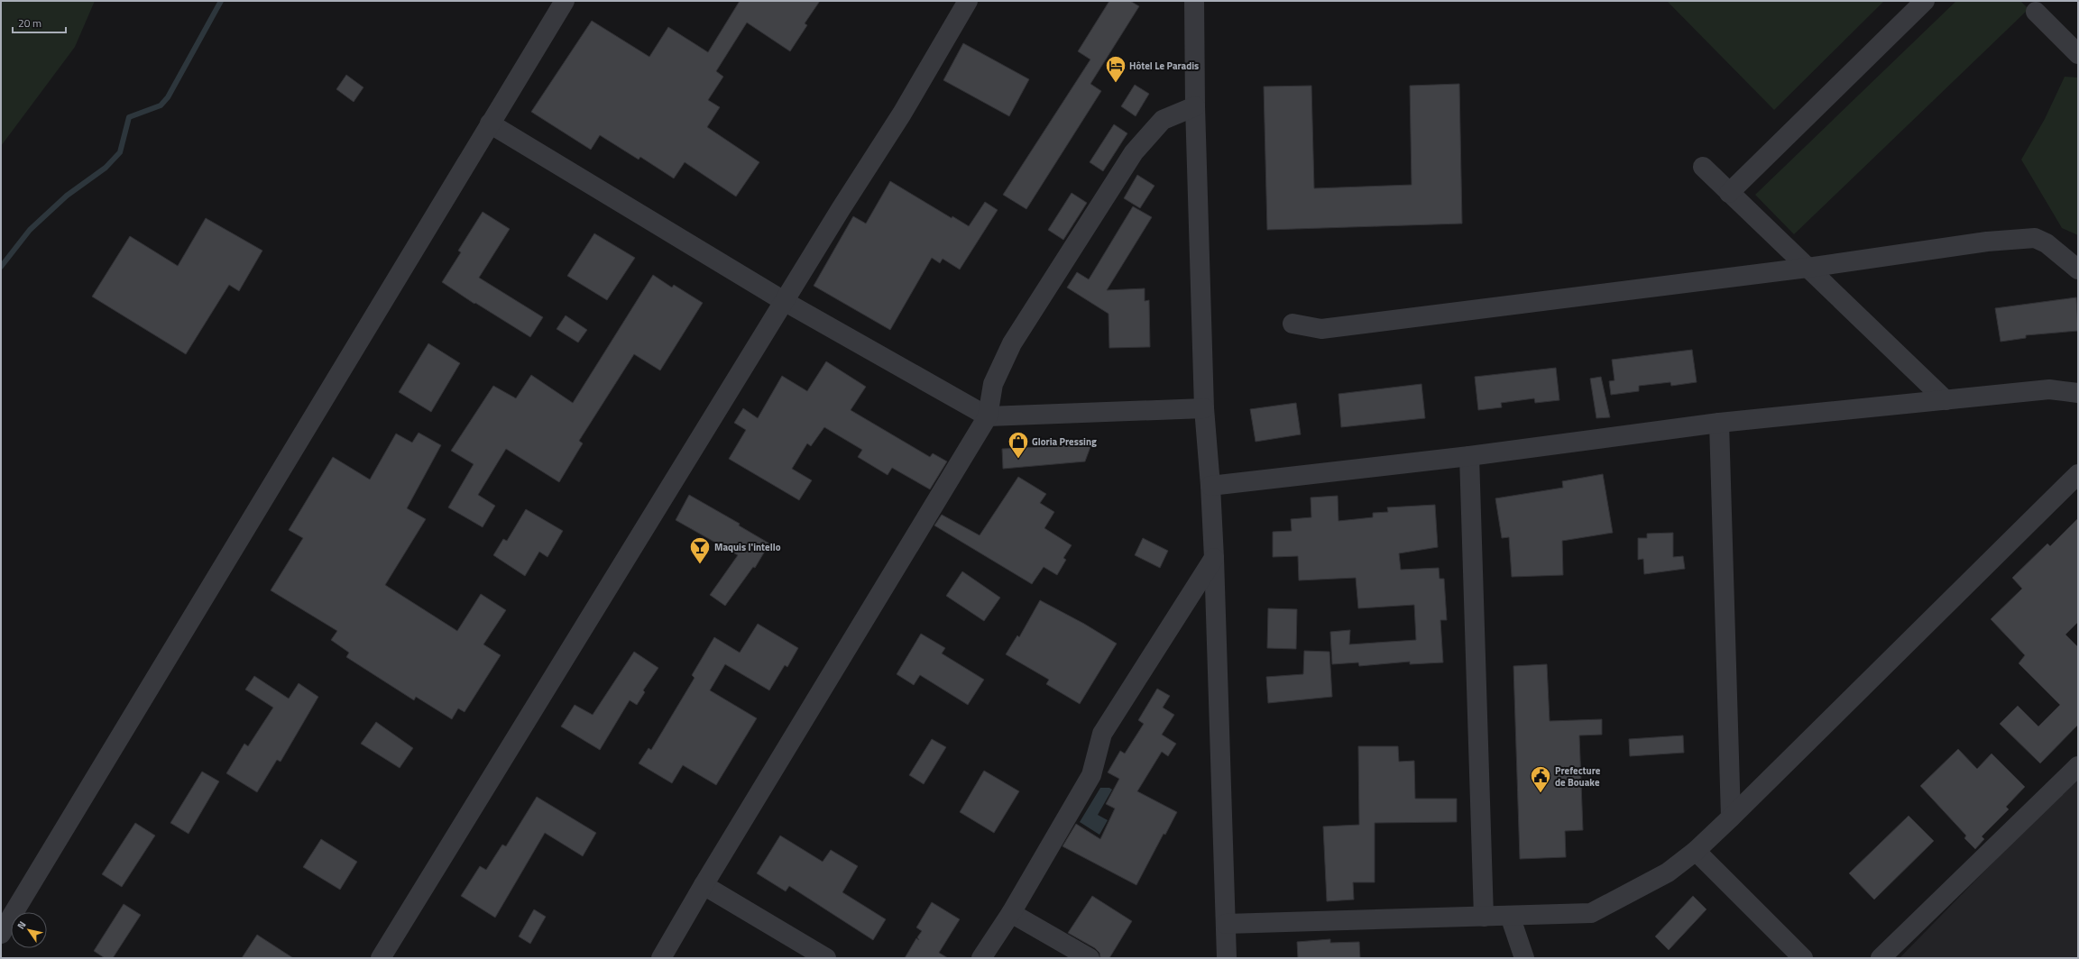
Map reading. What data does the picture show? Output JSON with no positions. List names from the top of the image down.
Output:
{
  "places": {
    "hotel": ["Hôtel Le Paradis"],
    "shop": ["Gloria Pressing"],
    "bar": ["Maquis l'intello"],
    "public building": ["Prefecture de Bouake"]
  },
  "scale_bar": "20 m",
  "north": "top left"
}
